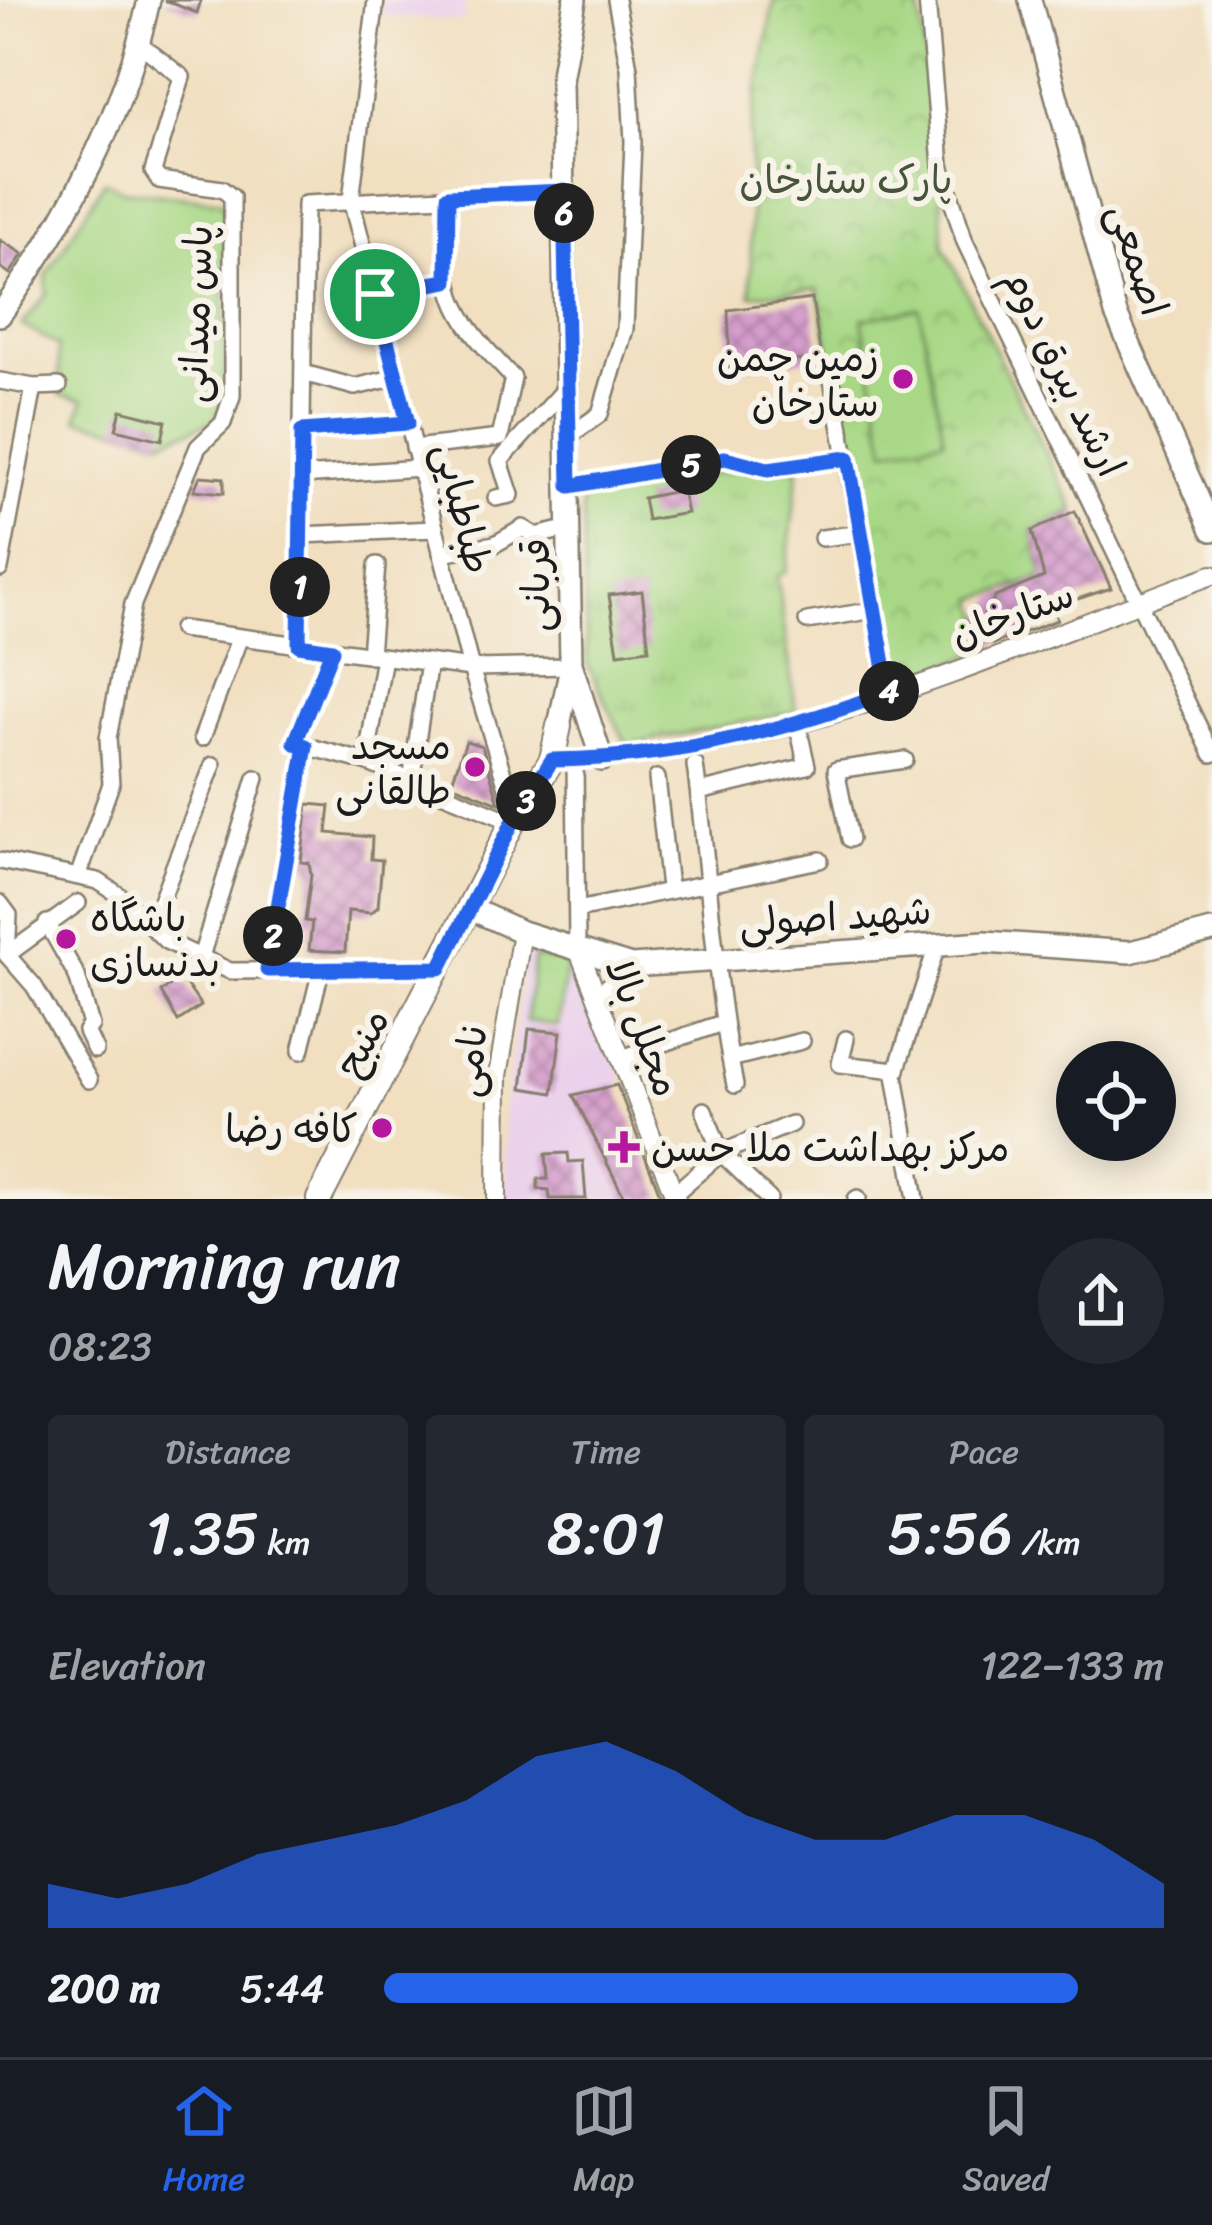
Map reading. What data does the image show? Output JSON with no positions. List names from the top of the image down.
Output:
{
  "streets": {
    "main road": [
      "اصمعی",
      "قربانی",
      "شهید اصولی",
      "منبح"
    ],
    "street": [
      "پاس میدانی",
      "ارشد بیرق دوم",
      "طباطبایی",
      "ستارخان",
      "مجلل بالا",
      "نامی"
    ]
  },
  "crossings": [
    ["ارشد بیرق دوم", "ستارخان"],
    ["طباطبایی", "منبح"],
    ["ستارخان", "منبح"],
    ["شهید اصولی", "مجلل بالا"],
    ["شهید اصولی", "منبح"],
    ["شهید اصولی", "نامی"]
  ],
  "parks": ["پارک ستارخان"],
  "places": {
    "other": [
      "زمین چمن ستارخان",
      "مسجد طالقانی",
      "باشگاه بدنسازی",
      "کافه رضا"
    ],
    "health": ["مرکز بهداشت ملا حسن"]
  },
  "page": {
    "pins": [
      "6",
      "5",
      "1",
      "4",
      "3",
      "2"
    ],
    "heading": ["Morning run", "08:23"],
    "stats": [
      ["Distance", "1.35 km"],
      ["Time", "8:01"],
      ["Pace", "5:56 /km"]
    ],
    "chart": ["Elevation", "122–133 m"],
    "list": [
      {
        "name": "200 m",
        "note": "5:44"
      }
    ],
    "tabs": ["Home", "Map", "Saved"]
  }
}
